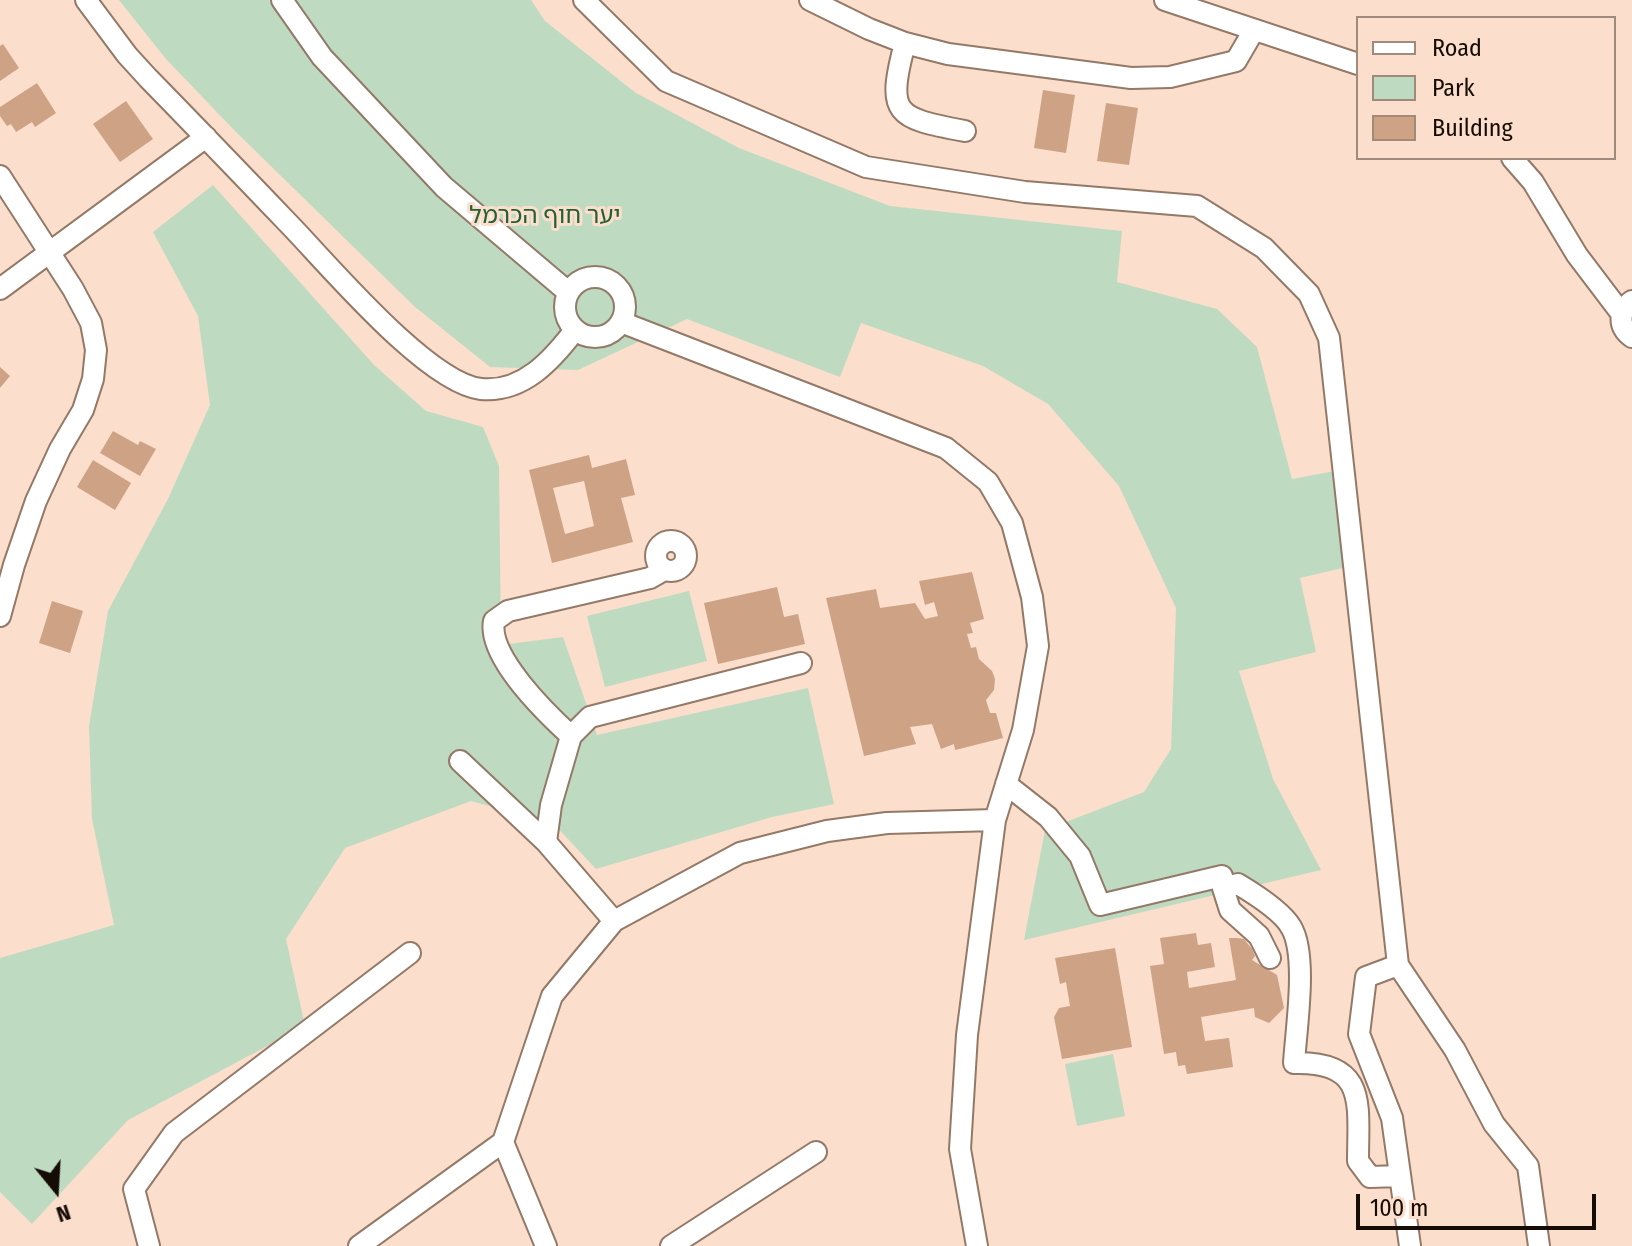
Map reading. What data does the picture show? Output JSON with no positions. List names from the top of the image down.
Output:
{
  "parks": ["יער חוף הכרמל"],
  "legend": ["Road", "Park", "Building"],
  "scale_bar": "100 m",
  "north": "bottom"
}
